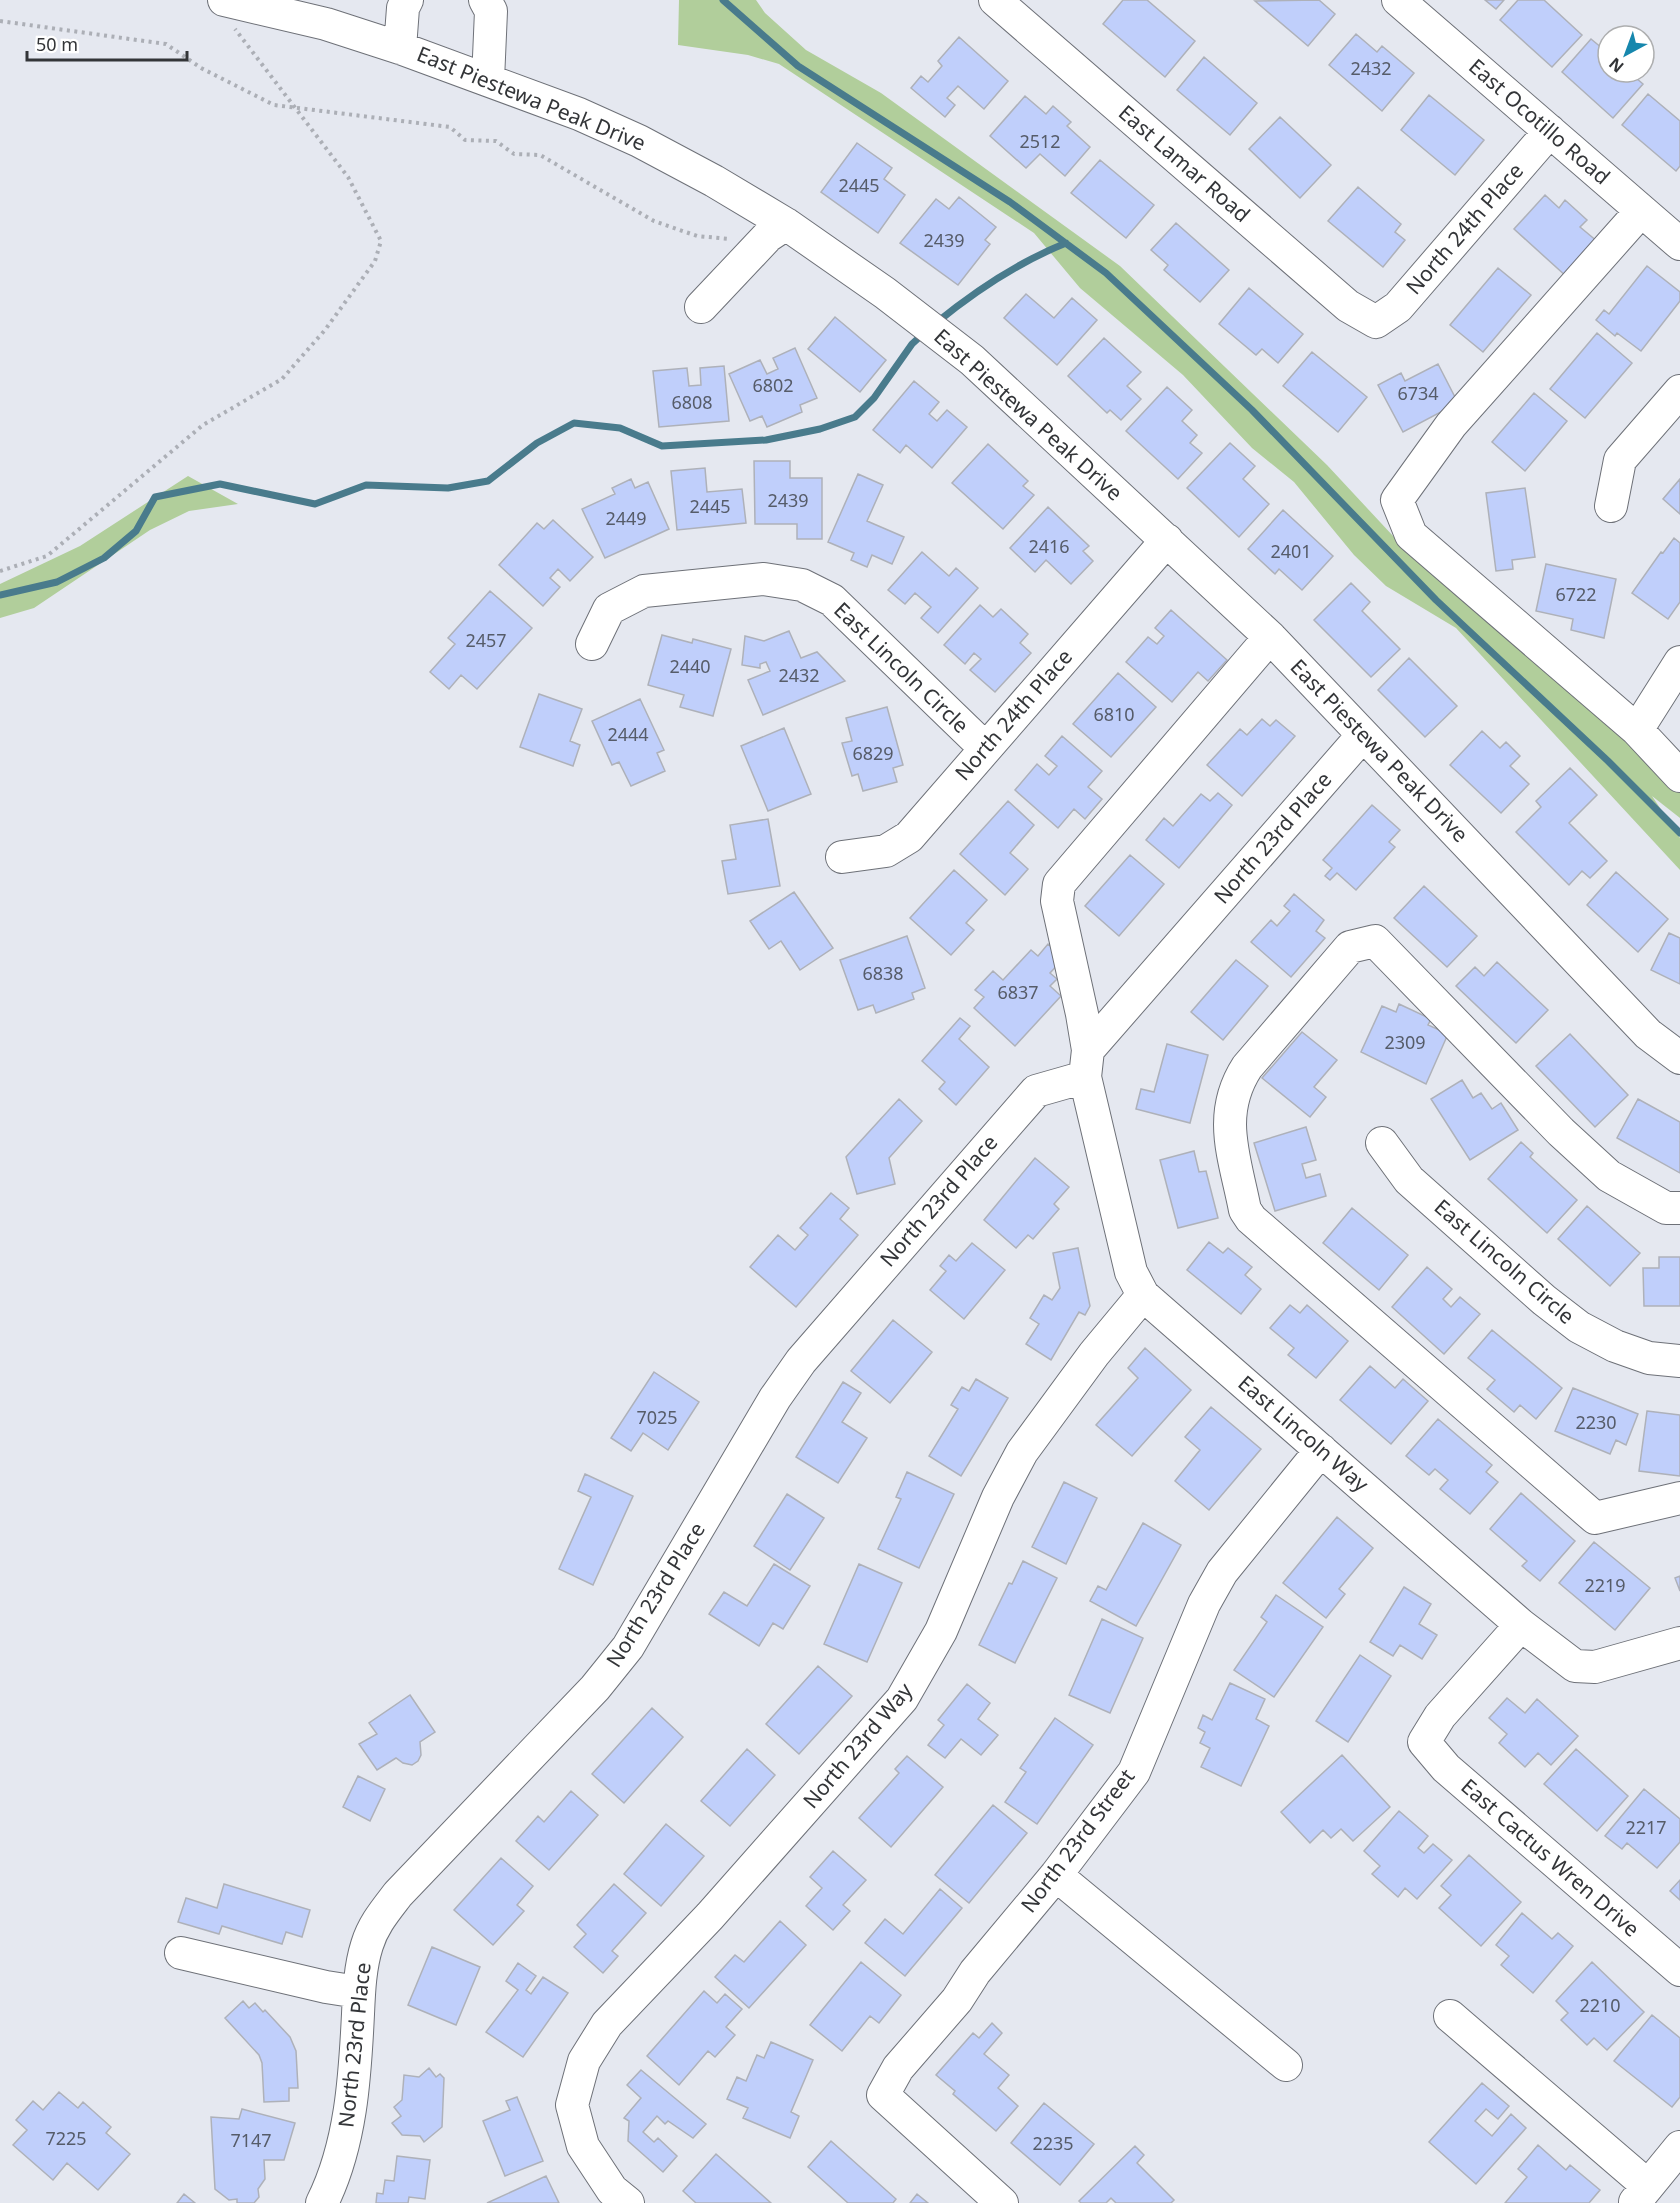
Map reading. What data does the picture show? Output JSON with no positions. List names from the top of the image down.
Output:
{
  "streets": {
    "street": [
      "East Piestewa Peak Drive",
      "East Ocotillo Road",
      "East Lamar Road",
      "North 24th Place",
      "East Lincoln Circle",
      "North 23rd Place",
      "East Lincoln Way",
      "North 23rd Way",
      "North 23rd Street",
      "East Cactus Wren Drive"
    ]
  },
  "crossings": [
    ["East Piestewa Peak Drive", "North 24th Place"],
    ["East Piestewa Peak Drive", "North 23rd Place"],
    ["East Piestewa Peak Drive", "East Lincoln Way"],
    ["East Ocotillo Road", "North 24th Place"],
    ["East Lamar Road", "North 24th Place"],
    ["North 24th Place", "East Lincoln Circle"],
    ["North 23rd Place", "East Lincoln Way"],
    ["East Lincoln Way", "North 23rd Way"],
    ["East Lincoln Way", "North 23rd Street"],
    ["East Lincoln Way", "East Cactus Wren Drive"]
  ],
  "house_numbers": [
    "2432",
    "2512",
    "2445",
    "2439",
    "6802",
    "6734",
    "6808",
    "2439",
    "2445",
    "2449",
    "2416",
    "2401",
    "6722",
    "2457",
    "2440",
    "2432",
    "6810",
    "2444",
    "6829",
    "6838",
    "6837",
    "2309",
    "7025",
    "2230",
    "2219",
    "2217",
    "2210",
    "7225",
    "7147",
    "2235"
  ],
  "scale_bar": "50 m",
  "north": "bottom left"
}
